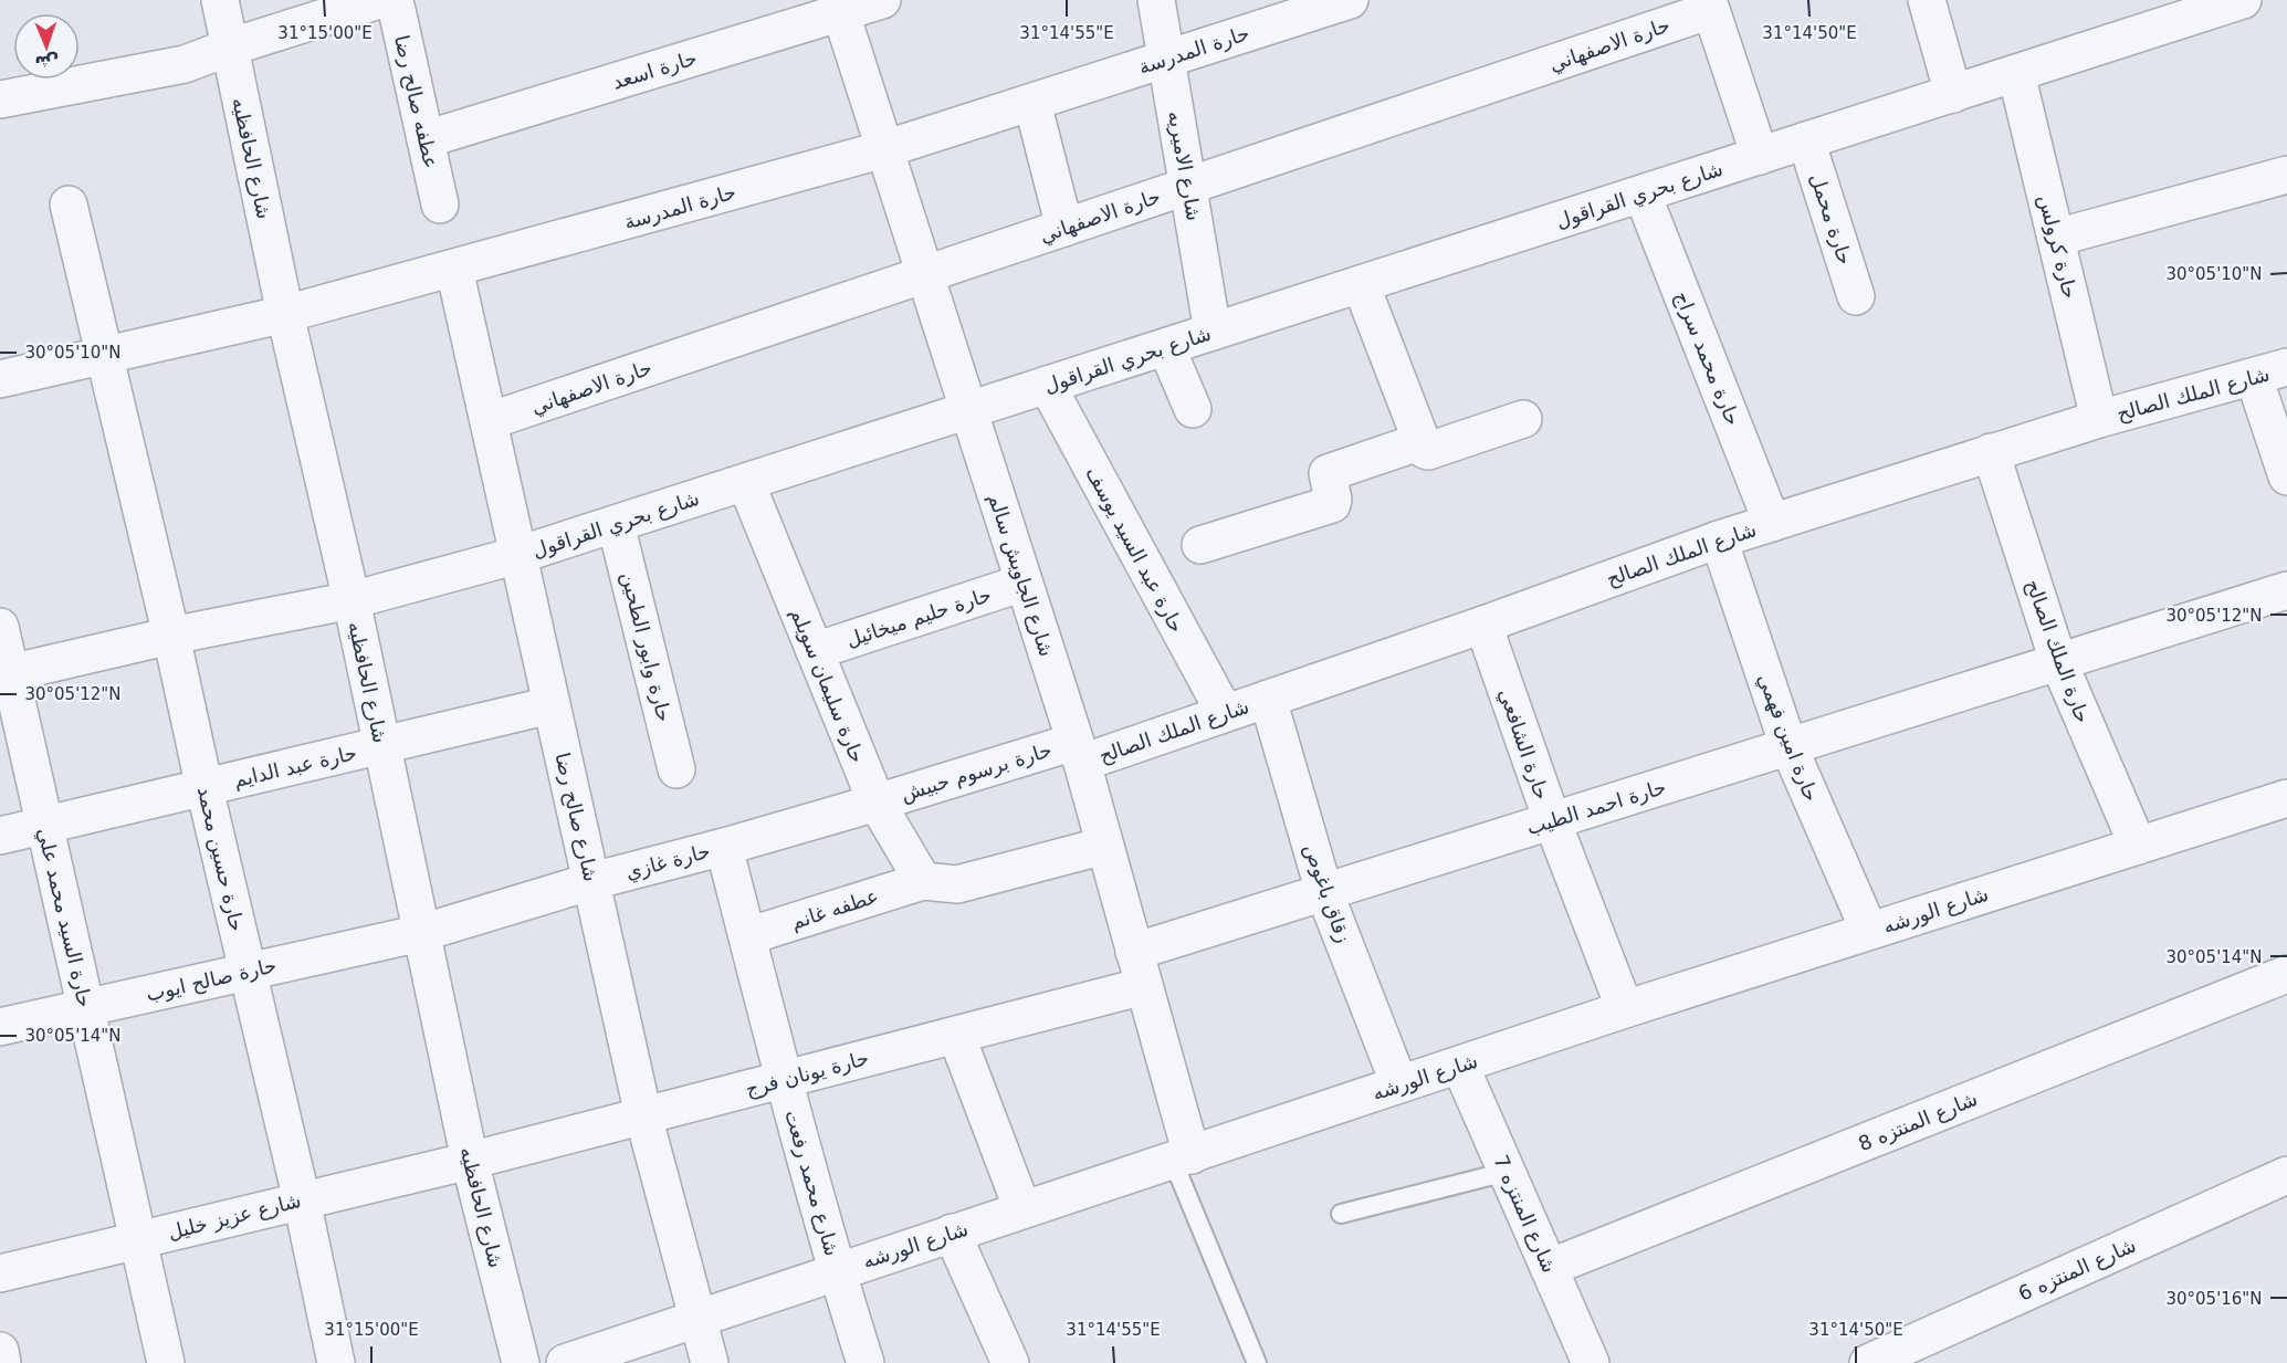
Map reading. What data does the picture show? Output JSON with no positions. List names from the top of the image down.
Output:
{
  "streets": {
    "street": [
      "حارة الاصفهاني",
      "حارة المدرسة",
      "حارة اسعد",
      "عطفه صالح رضا",
      "شارع الحافظيه",
      "شارع الاميريه",
      "شارع بحري القراقول",
      "حارة محمل",
      "حارة كرولس",
      "حارة محمد سراج",
      "شارع الملك الصالح",
      "حارة عبد السيد يوسف",
      "شارع الجاويش سالم",
      "حارة حليم ميخائيل",
      "حارة وابور الطحين",
      "حارة الملك الصالح",
      "حارة سليمان سويلم",
      "حارة امين فهمي",
      "حارة الشافعي",
      "حارة عبد الدايم",
      "حارة برسوم حبيش",
      "حارة احمد الطيب",
      "شارع صالح رضا",
      "حارة حسين محمد",
      "حارة غازي",
      "زقاق باغوص",
      "عطفه غانم",
      "شارع الورشه",
      "حارة السيد محمد علي",
      "حارة صالح ايوب",
      "حارة يونان فرج",
      "شارع المنتزه 8",
      "شارع محمد رفعت",
      "شارع المنتزه 7",
      "شارع عزيز خليل",
      "شارع المنتزه 6"
    ]
  },
  "crossings": [
    ["حارة الاصفهاني", "شارع الاميريه"],
    ["حارة الاصفهاني", "شارع الجاويش سالم"],
    ["حارة الاصفهاني", "شارع صالح رضا"],
    ["حارة المدرسة", "شارع الحافظيه"],
    ["حارة المدرسة", "شارع الاميريه"],
    ["حارة المدرسة", "شارع الجاويش سالم"],
    ["حارة المدرسة", "شارع صالح رضا"],
    ["حارة المدرسة", "حارة حسين محمد"],
    ["حارة اسعد", "عطفه صالح رضا"],
    ["حارة اسعد", "شارع الجاويش سالم"],
    ["شارع الحافظيه", "شارع بحري القراقول"],
    ["شارع الحافظيه", "حارة عبد الدايم"],
    ["شارع الحافظيه", "حارة غازي"],
    ["شارع الحافظيه", "حارة صالح ايوب"],
    ["شارع الحافظيه", "حارة يونان فرج"],
    ["شارع الحافظيه", "شارع عزيز خليل"],
    ["شارع الاميريه", "شارع بحري القراقول"],
    ["شارع بحري القراقول", "حارة محمل"],
    ["شارع بحري القراقول", "حارة كرولس"],
    ["شارع بحري القراقول", "حارة محمد سراج"],
    ["شارع بحري القراقول", "حارة عبد السيد يوسف"],
    ["شارع بحري القراقول", "شارع الجاويش سالم"],
    ["شارع بحري القراقول", "حارة وابور الطحين"],
    ["شارع بحري القراقول", "حارة سليمان سويلم"],
    ["شارع بحري القراقول", "شارع صالح رضا"],
    ["شارع بحري القراقول", "حارة حسين محمد"],
    ["شارع بحري القراقول", "حارة السيد محمد علي"],
    ["حارة كرولس", "شارع الملك الصالح"],
    ["حارة محمد سراج", "شارع الملك الصالح"],
    ["شارع الملك الصالح", "حارة عبد السيد يوسف"],
    ["شارع الملك الصالح", "شارع الجاويش سالم"],
    ["شارع الملك الصالح", "حارة الملك الصالح"],
    ["شارع الملك الصالح", "حارة امين فهمي"],
    ["شارع الملك الصالح", "حارة الشافعي"],
    ["شارع الملك الصالح", "حارة برسوم حبيش"],
    ["شارع الملك الصالح", "زقاق باغوص"],
    ["شارع الجاويش سالم", "حارة حليم ميخائيل"],
    ["شارع الجاويش سالم", "حارة برسوم حبيش"],
    ["شارع الجاويش سالم", "حارة احمد الطيب"],
    ["شارع الجاويش سالم", "شارع الورشه"],
    ["شارع الجاويش سالم", "حارة يونان فرج"],
    ["حارة حليم ميخائيل", "حارة سليمان سويلم"],
    ["حارة الملك الصالح", "حارة احمد الطيب"],
    ["حارة الملك الصالح", "شارع الورشه"],
    ["حارة سليمان سويلم", "حارة برسوم حبيش"],
    ["حارة سليمان سويلم", "حارة غازي"],
    ["حارة سليمان سويلم", "عطفه غانم"],
    ["حارة امين فهمي", "حارة احمد الطيب"],
    ["حارة امين فهمي", "شارع الورشه"],
    ["حارة الشافعي", "حارة احمد الطيب"],
    ["حارة الشافعي", "شارع الورشه"],
    ["حارة عبد الدايم", "شارع صالح رضا"],
    ["حارة عبد الدايم", "حارة حسين محمد"],
    ["حارة عبد الدايم", "حارة السيد محمد علي"],
    ["حارة برسوم حبيش", "حارة غازي"],
    ["حارة احمد الطيب", "زقاق باغوص"],
    ["شارع صالح رضا", "حارة غازي"],
    ["شارع صالح رضا", "شارع الورشه"],
    ["شارع صالح رضا", "حارة يونان فرج"],
    ["حارة حسين محمد", "حارة صالح ايوب"],
    ["حارة حسين محمد", "شارع عزيز خليل"],
    ["حارة غازي", "حارة صالح ايوب"],
    ["حارة غازي", "شارع محمد رفعت"],
    ["زقاق باغوص", "شارع الورشه"],
    ["عطفه غانم", "شارع محمد رفعت"],
    ["شارع الورشه", "شارع محمد رفعت"],
    ["شارع الورشه", "شارع المنتزه 7"],
    ["حارة السيد محمد علي", "حارة صالح ايوب"],
    ["حارة السيد محمد علي", "شارع عزيز خليل"],
    ["حارة يونان فرج", "شارع محمد رفعت"],
    ["حارة يونان فرج", "شارع عزيز خليل"],
    ["شارع المنتزه 8", "شارع المنتزه 7"]
  ],
  "north": "bottom",
  "coordinates": [
    "31°15'00\"E",
    "31°14'55\"E",
    "31°14'50\"E",
    "30°05'10\"N",
    "30°05'12\"N",
    "30°05'14\"N",
    "30°05'16\"N"
  ]
}
